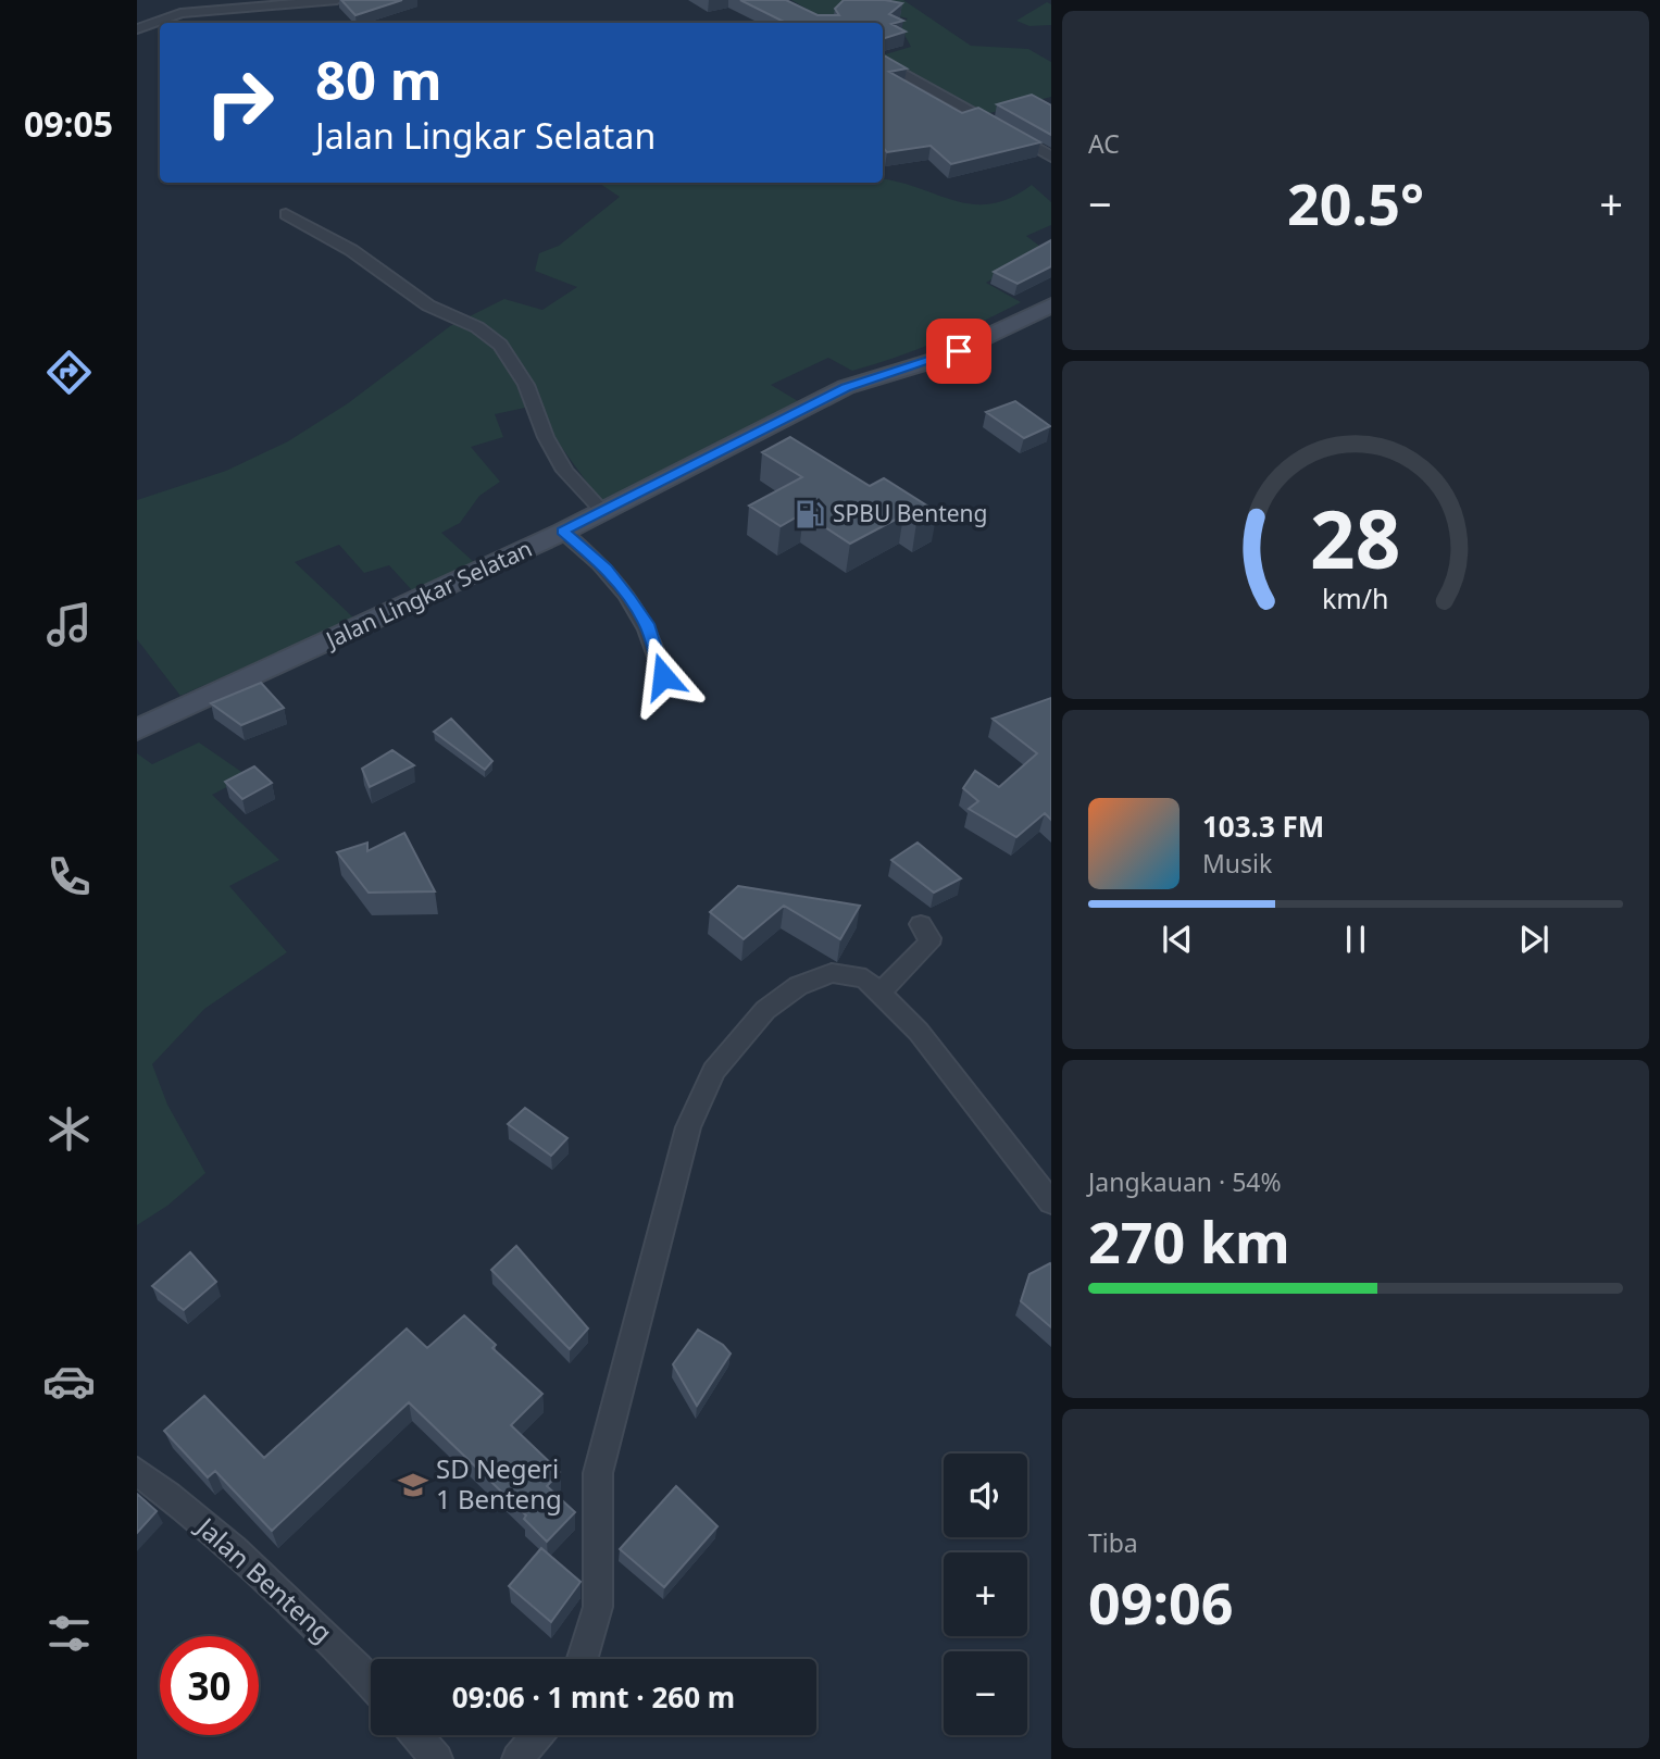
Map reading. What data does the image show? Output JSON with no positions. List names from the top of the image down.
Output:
{
  "streets": {
    "street": ["Jalan Lingkar Selatan", "Jalan Benteng"]
  },
  "places": {
    "fuel station": ["SPBU Benteng"],
    "school or university": ["SD Negeri 1 Benteng"]
  },
  "page": {
    "tabs": "09:05",
    "tile": [
      "AC",
      ["Jangkauan · 54%", "270 km"],
      ["Tiba", "09:06"]
    ],
    "turn": ["80 m", "Jalan Lingkar Selatan"],
    "heat": ["−", "20.5°", "+"],
    "song": ["103.3 FM", "Musik"],
    "map_buttons": ["+", "−"],
    "limit": "30",
    "trip": "09:06 · 1 mnt · 260 m",
    "gauge": ["28", "km/h"]
  }
}
